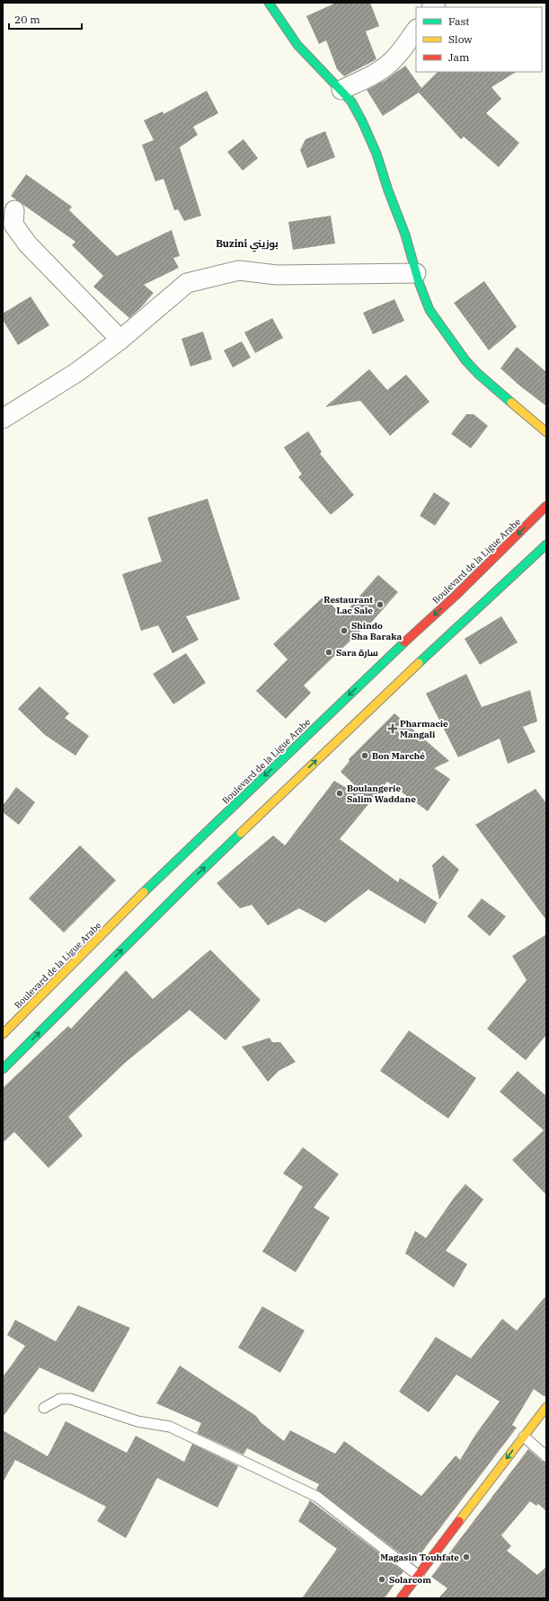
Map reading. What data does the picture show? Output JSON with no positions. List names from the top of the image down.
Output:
{
  "streets": {
    "main road": ["Boulevard de la Ligue Arabe"]
  },
  "districts": ["Buzini بوزيني"],
  "places": {
    "other": [
      "Restaurant Lac Sale",
      "Shindo Sha Baraka",
      "Sara سارة",
      "Bon Marché",
      "Boulangerie Salim Waddane",
      "Magasin Touhfate",
      "Solarcom"
    ],
    "health": ["Pharmacie Mangali"]
  },
  "legend": ["Fast", "Slow", "Jam"],
  "scale_bar": "20 m"
}
